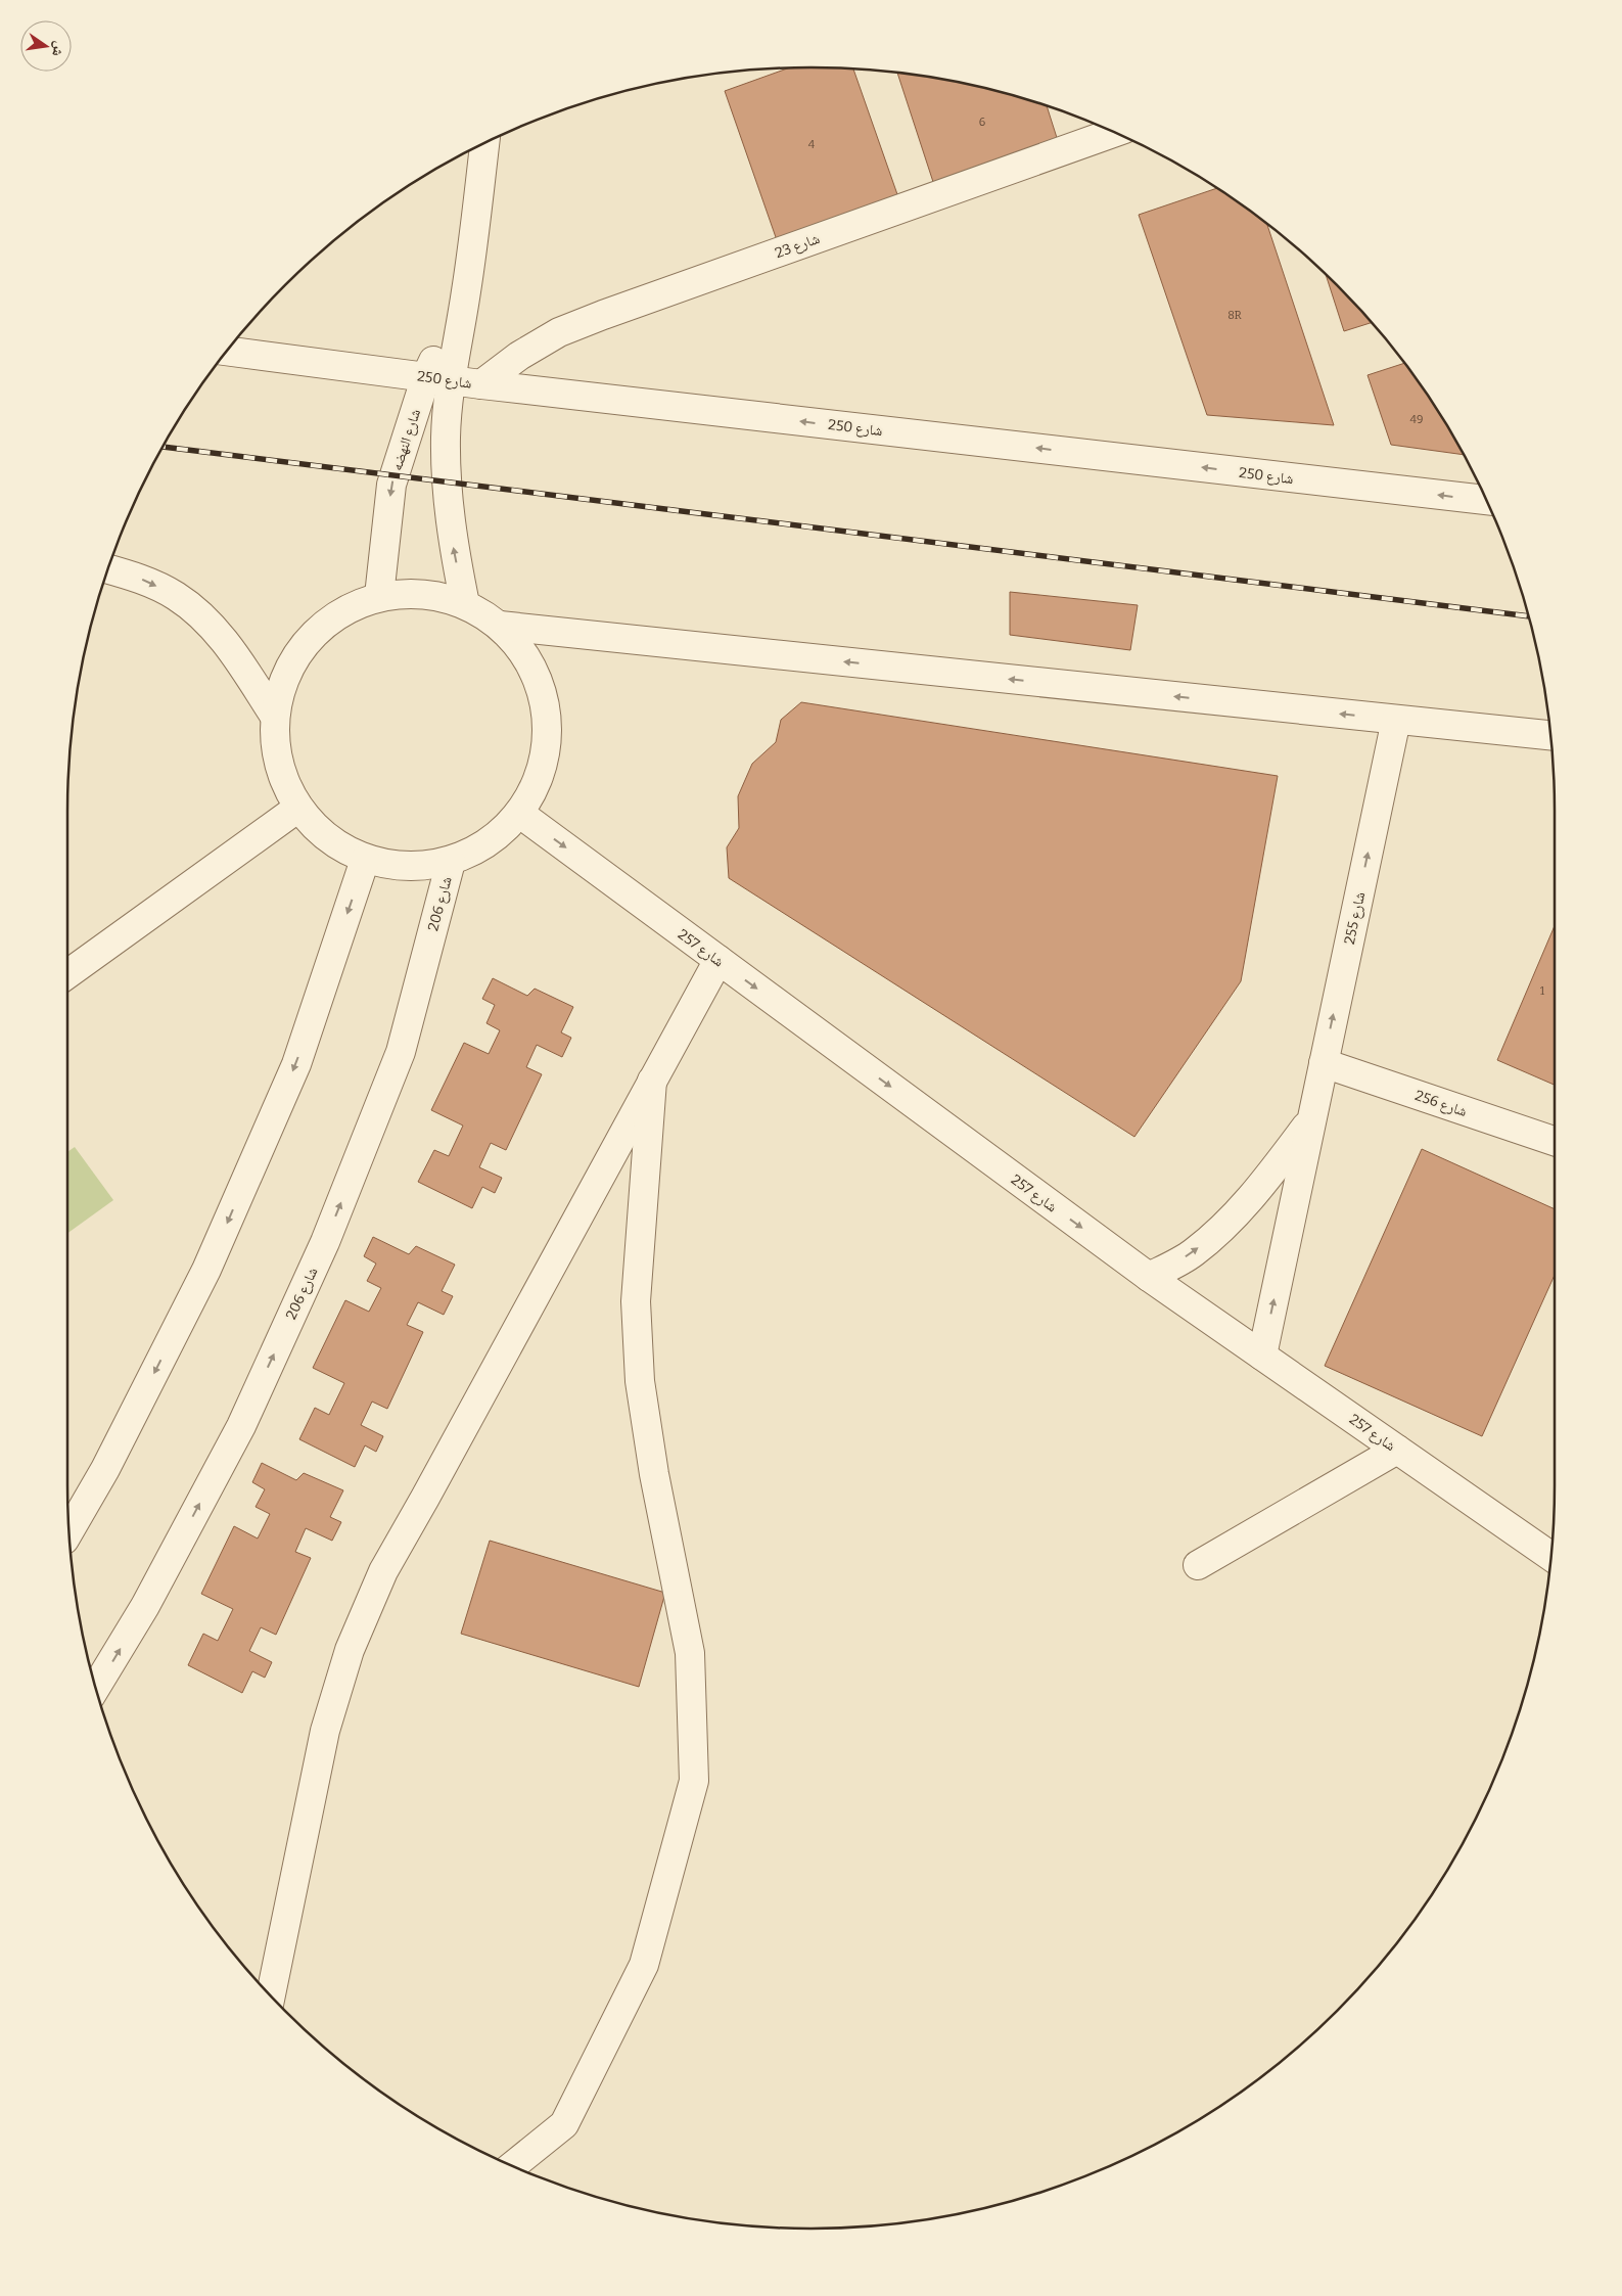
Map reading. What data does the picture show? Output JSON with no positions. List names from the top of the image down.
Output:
{
  "streets": {
    "street": [
      "شارع 23",
      "شارع 250",
      "شارع النهضه",
      "شارع 206",
      "شارع 255",
      "شارع 257",
      "شارع 256"
    ]
  },
  "crossings": [
    ["شارع 23", "شارع 250"],
    ["شارع 250", "شارع النهضه"],
    ["شارع 255", "شارع 257"],
    ["شارع 255", "شارع 256"]
  ],
  "one_way": ["شارع 255", "شارع 257"],
  "house_numbers": [
    "6",
    "4",
    "8R",
    "49",
    "1"
  ],
  "north": "right"
}
